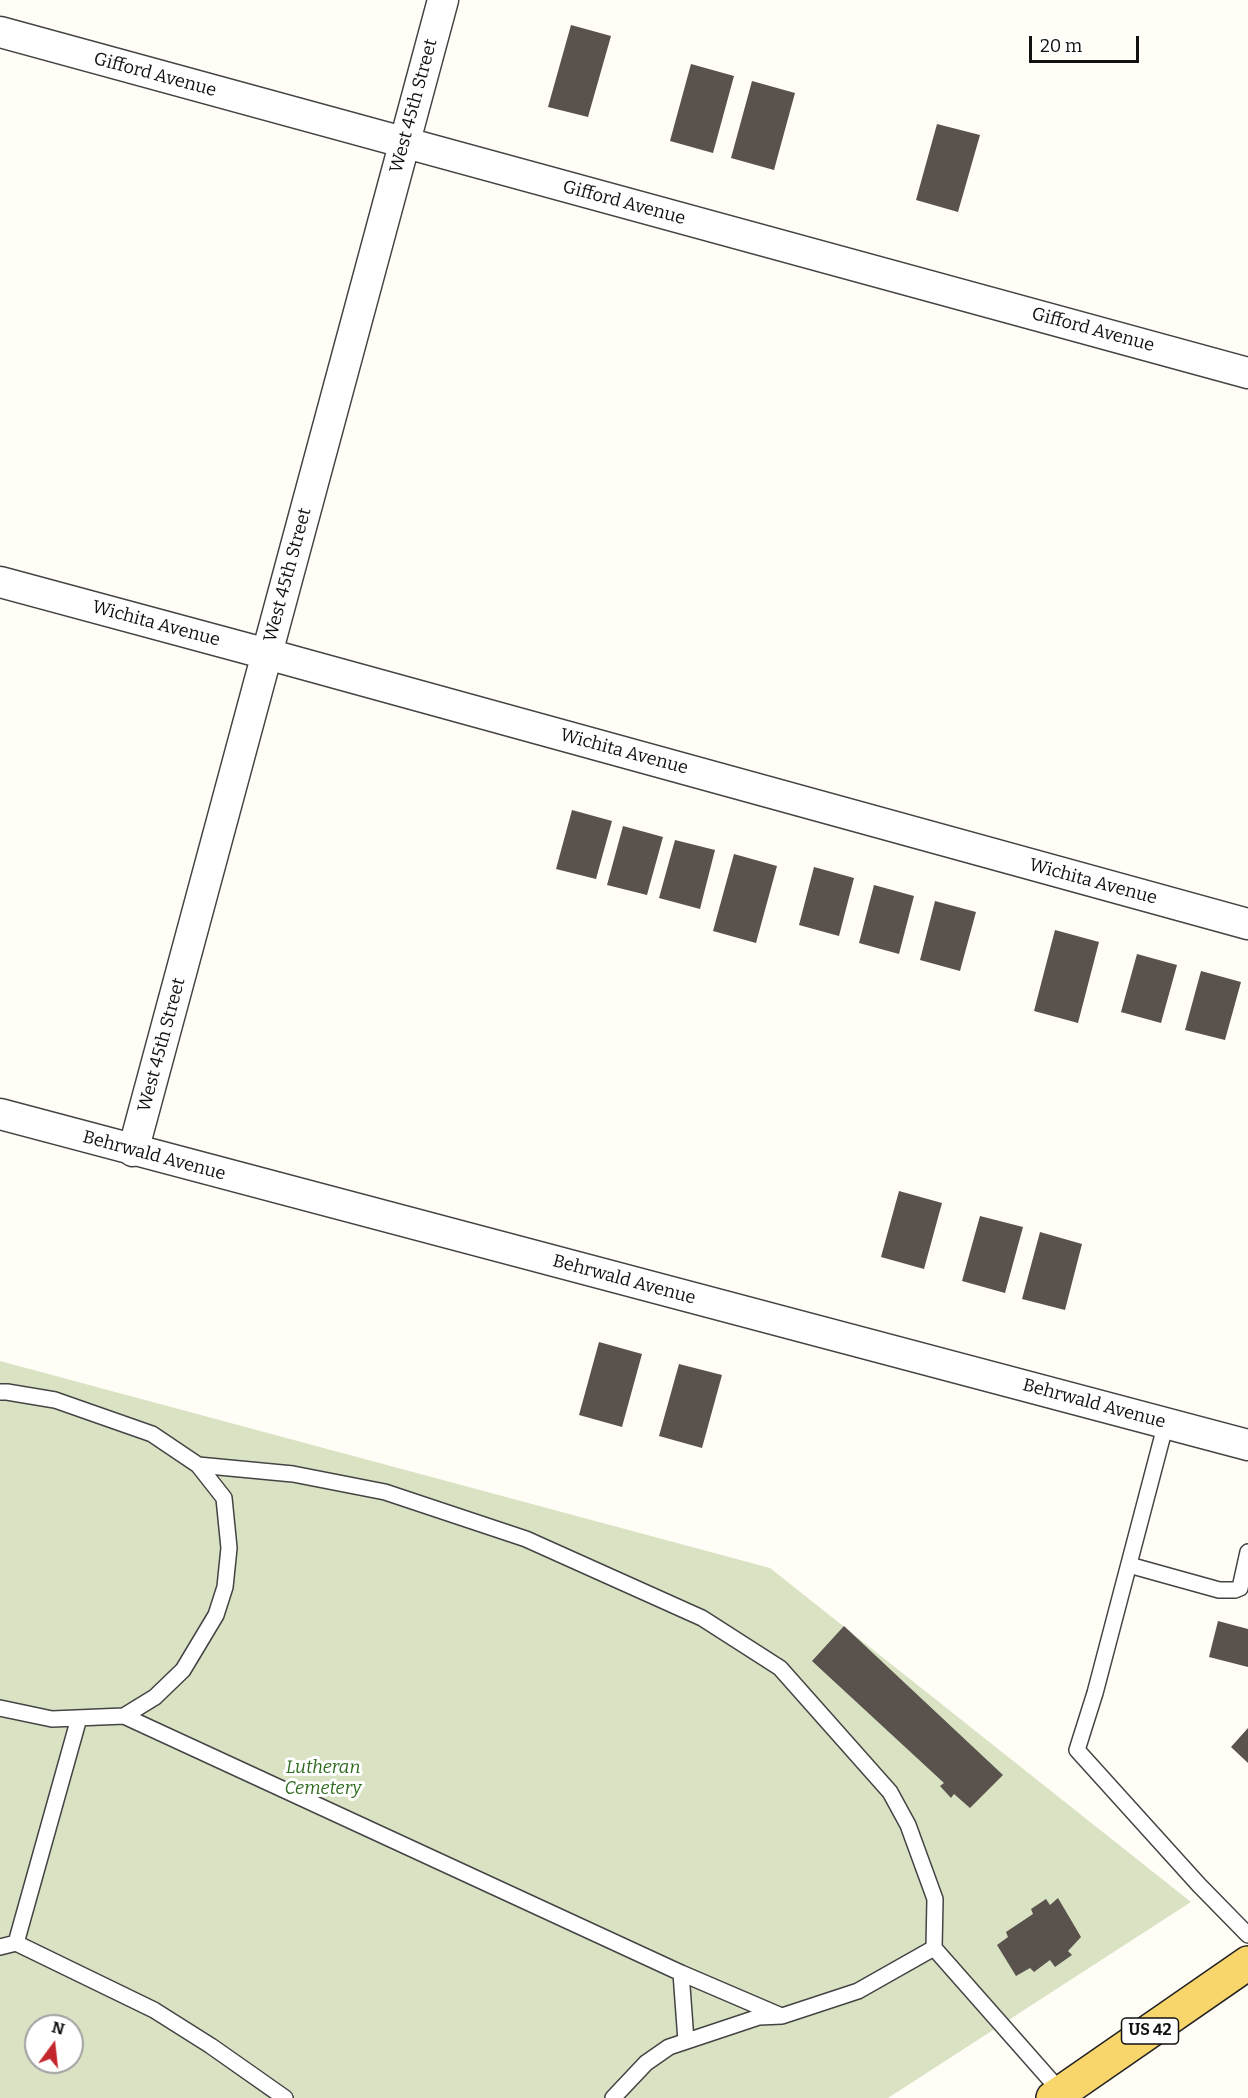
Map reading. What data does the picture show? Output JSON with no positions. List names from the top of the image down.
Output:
{
  "streets": {
    "main road": ["US 42"],
    "street": [
      "Gifford Avenue",
      "West 45th Street",
      "Wichita Avenue",
      "Behrwald Avenue"
    ]
  },
  "crossings": [
    ["Gifford Avenue", "West 45th Street"],
    ["West 45th Street", "Wichita Avenue"],
    ["West 45th Street", "Behrwald Avenue"]
  ],
  "parks": ["Lutheran Cemetery"],
  "scale_bar": "20 m",
  "north": "top"
}
